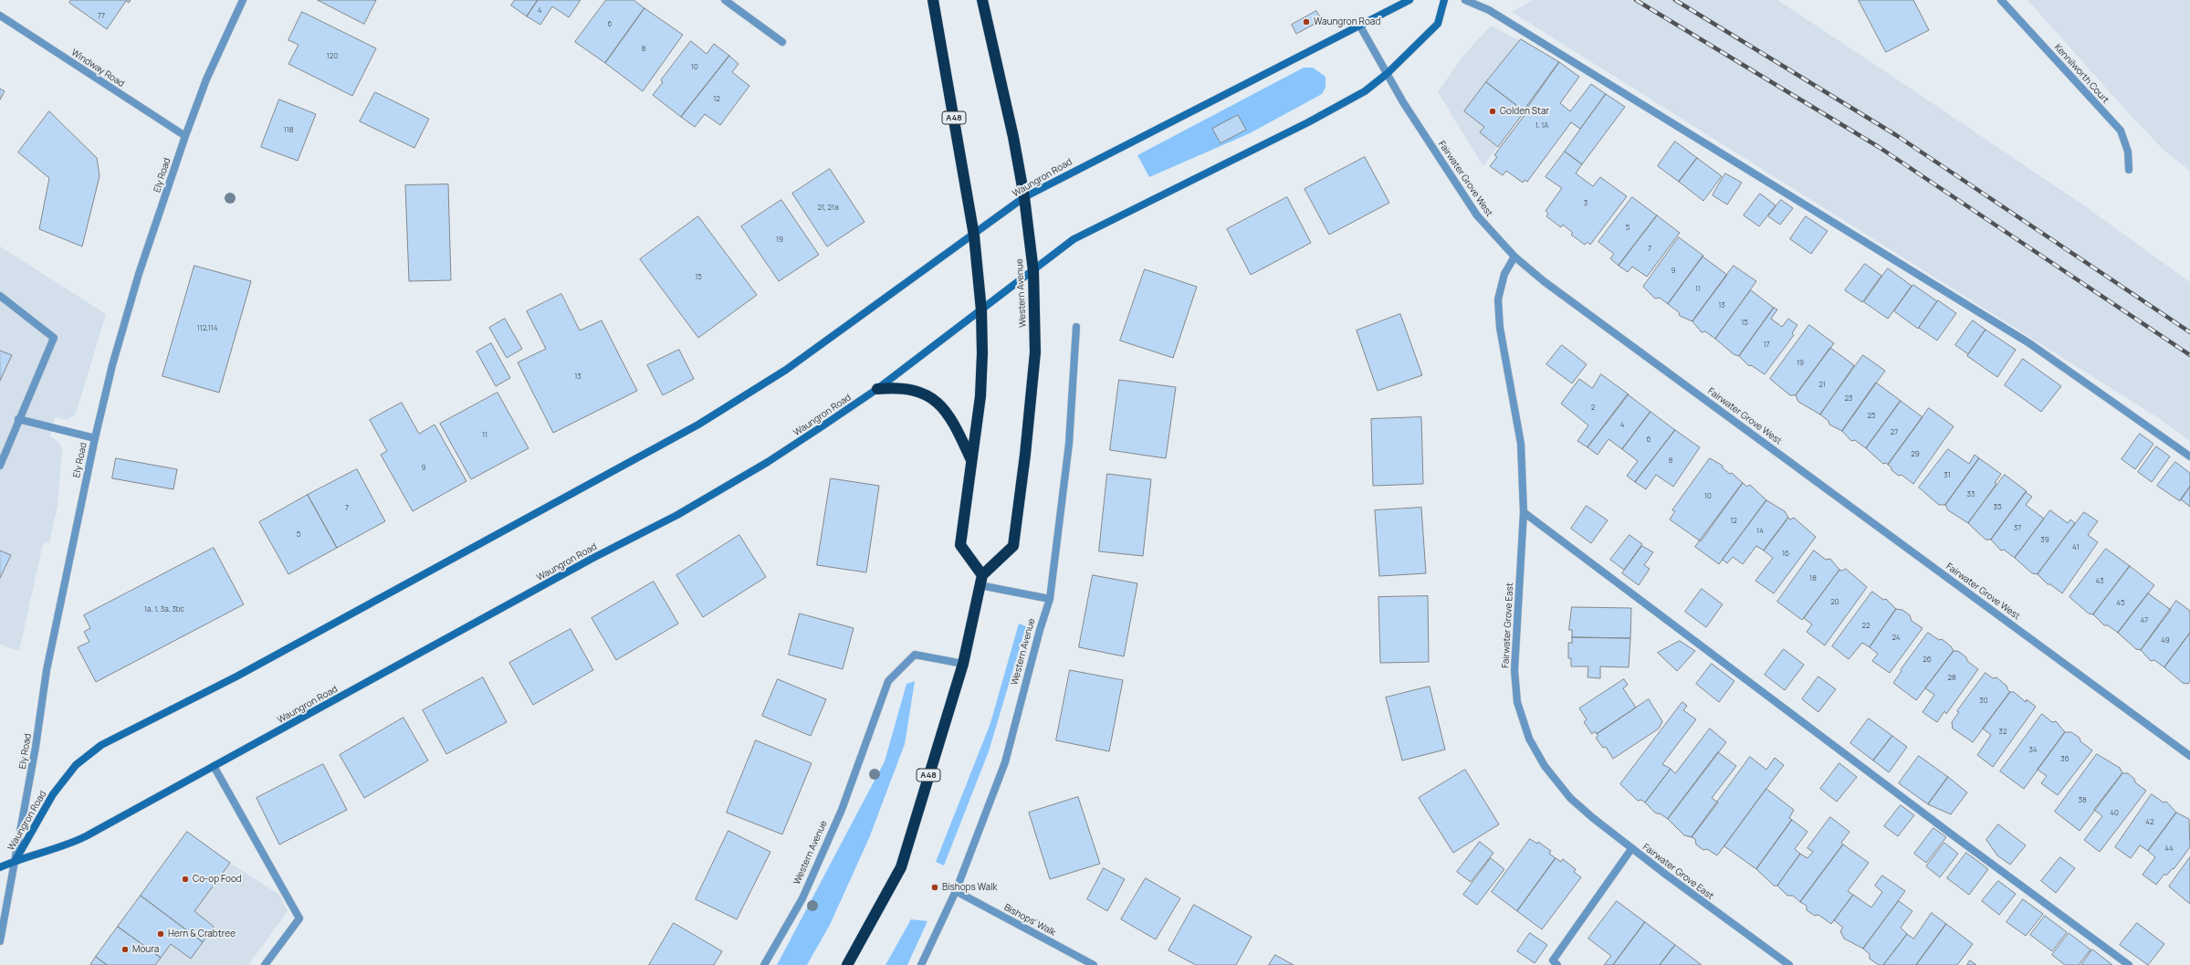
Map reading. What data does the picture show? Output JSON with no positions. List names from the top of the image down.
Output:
{
  "streets": {
    "highway": ["A48", "Western Avenue"],
    "main road": ["Waungron Road"],
    "street": [
      "Windway Road",
      "Kennilworth Court",
      "Ely Road",
      "Fairwater Grove West",
      "Fairwater Grove East",
      "Bishops' Walk"
    ]
  },
  "crossings": [
    ["Windway Road", "Ely Road"],
    ["A48", "Waungron Road"],
    ["A48", "Western Avenue"],
    ["Ely Road", "Waungron Road"],
    ["Waungron Road", "Fairwater Grove West"],
    ["Waungron Road", "Western Avenue"],
    ["Fairwater Grove West", "Fairwater Grove East"],
    ["Western Avenue", "Bishops' Walk"]
  ],
  "places": [
    "Waungron Road",
    "Golden Star",
    "Co-op Food",
    "Bishops Walk",
    "Hern & Crabtree",
    "Moura"
  ],
  "house_numbers": [
    "4",
    "77",
    "6",
    "8",
    "120",
    "10",
    "12",
    "1, 1A",
    "118",
    "3",
    "21, 21a",
    "5",
    "19",
    "7",
    "9",
    "15",
    "11",
    "13",
    "15",
    "112,114",
    "17",
    "19",
    "13",
    "21",
    "23",
    "2",
    "25",
    "4",
    "27",
    "11",
    "6",
    "29",
    "8",
    "9",
    "31",
    "33",
    "10",
    "35",
    "7",
    "12",
    "37",
    "14",
    "5",
    "39",
    "41",
    "16",
    "18",
    "43",
    "20",
    "45",
    "1a, 1, 3a, 3bc",
    "47",
    "22",
    "24",
    "49",
    "26",
    "28",
    "30",
    "32",
    "34",
    "36",
    "38",
    "40",
    "42",
    "44"
  ]
}
